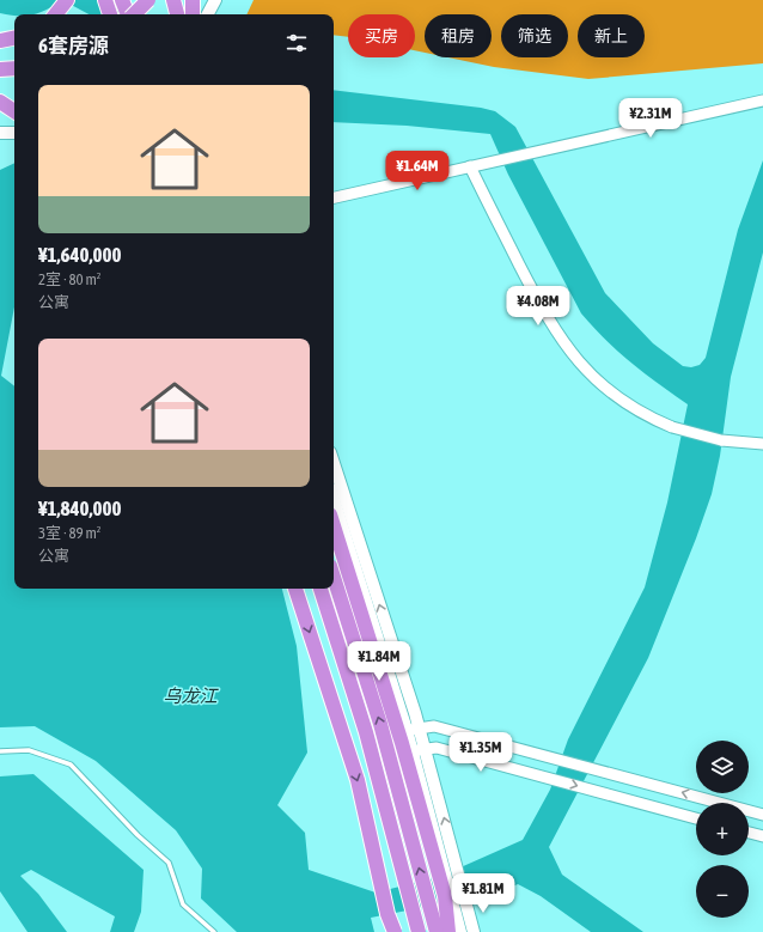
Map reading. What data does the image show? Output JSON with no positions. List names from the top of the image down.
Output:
{
  "water": ["乌龙江"],
  "page": {
    "chip": [
      "买房",
      "租房",
      "筛选",
      "新上"
    ],
    "heading": "6套房源",
    "list": [
      {
        "name": "¥1,640,000",
        "note": "2室 · 80 m² · 公寓"
      },
      {
        "name": "¥1,840,000",
        "note": "3室 · 89 m² · 公寓"
      }
    ],
    "price": [
      "¥2.31M",
      "¥1.64M",
      "¥4.08M",
      "¥1.84M",
      "¥1.35M",
      "¥1.81M"
    ],
    "map_buttons": ["+", "−"]
  }
}
